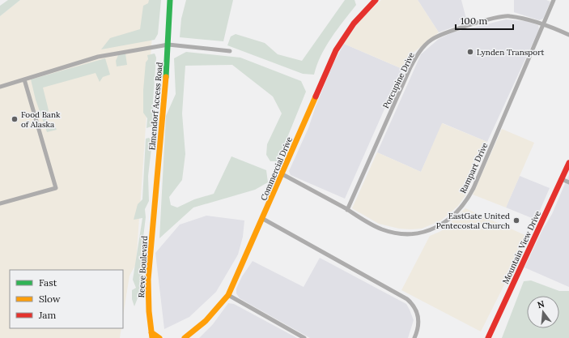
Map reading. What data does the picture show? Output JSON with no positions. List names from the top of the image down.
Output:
{
  "streets": {
    "street": [
      "Porcupine Drive",
      "Elmendorf Access Road",
      "Rampart Drive",
      "Commercial Drive",
      "Mountain View Drive",
      "Reeve Boulevard"
    ]
  },
  "crossings": [
    ["Porcupine Drive", "Rampart Drive"],
    ["Elmendorf Access Road", "Reeve Boulevard"],
    ["Rampart Drive", "Commercial Drive"]
  ],
  "places": ["Lynden Transport", "Food Bank of Alaska", "EastGate United Pentecostal Church"],
  "legend": ["Fast", "Slow", "Jam"],
  "scale_bar": "100 m",
  "north": "top"
}
